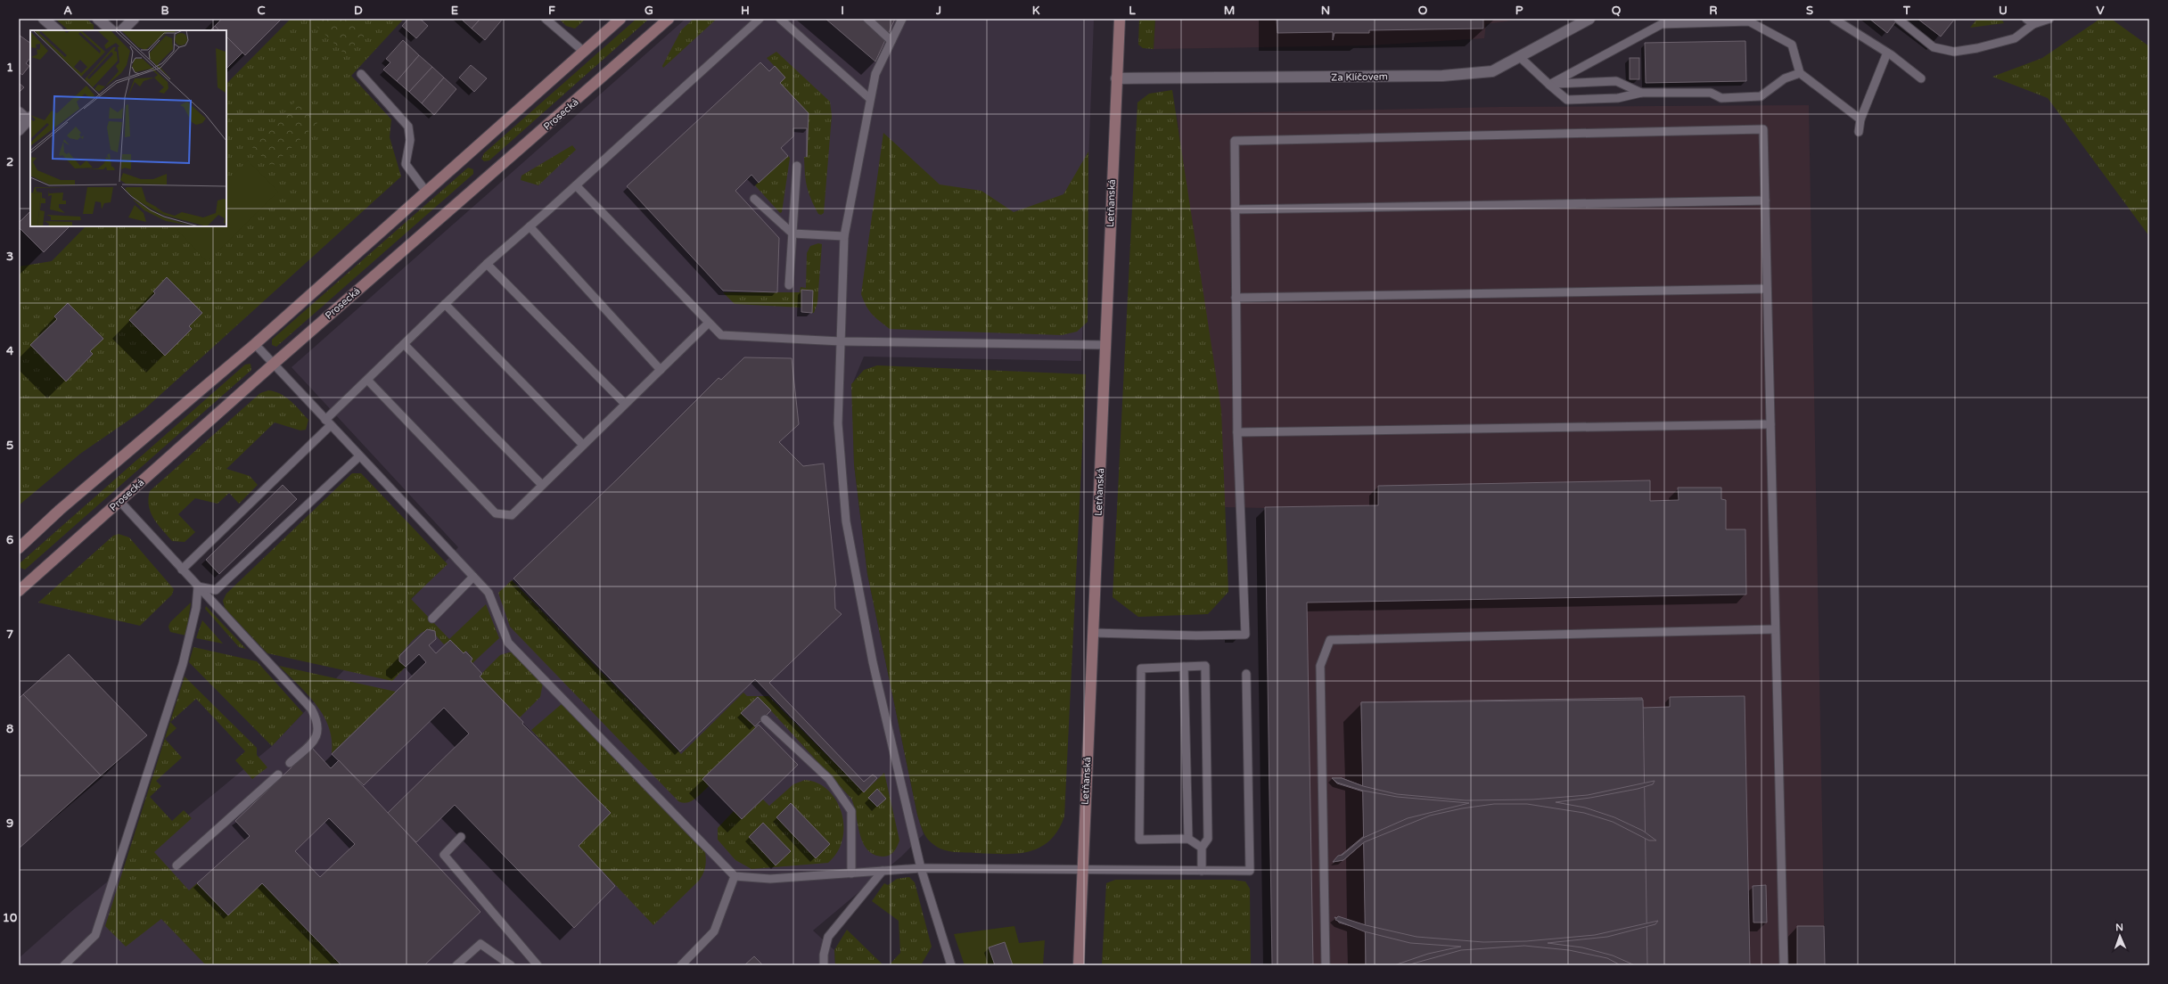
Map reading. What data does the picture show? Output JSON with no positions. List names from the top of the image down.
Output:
{
  "streets": {
    "main road": ["Prosecká", "Letňanská"],
    "street": ["Za Klíčovem"]
  },
  "crossings": [
    ["Za Klíčovem", "Letňanská"]
  ],
  "north": "top",
  "grid": {
    "columns": [
      "A",
      "B",
      "C",
      "D",
      "E",
      "F",
      "G",
      "H",
      "I",
      "J",
      "K",
      "L",
      "M",
      "N",
      "O",
      "P",
      "Q",
      "R",
      "S",
      "T",
      "U",
      "V"
    ],
    "rows": [
      "1",
      "2",
      "3",
      "4",
      "5",
      "6",
      "7",
      "8",
      "9",
      "10"
    ]
  }
}
